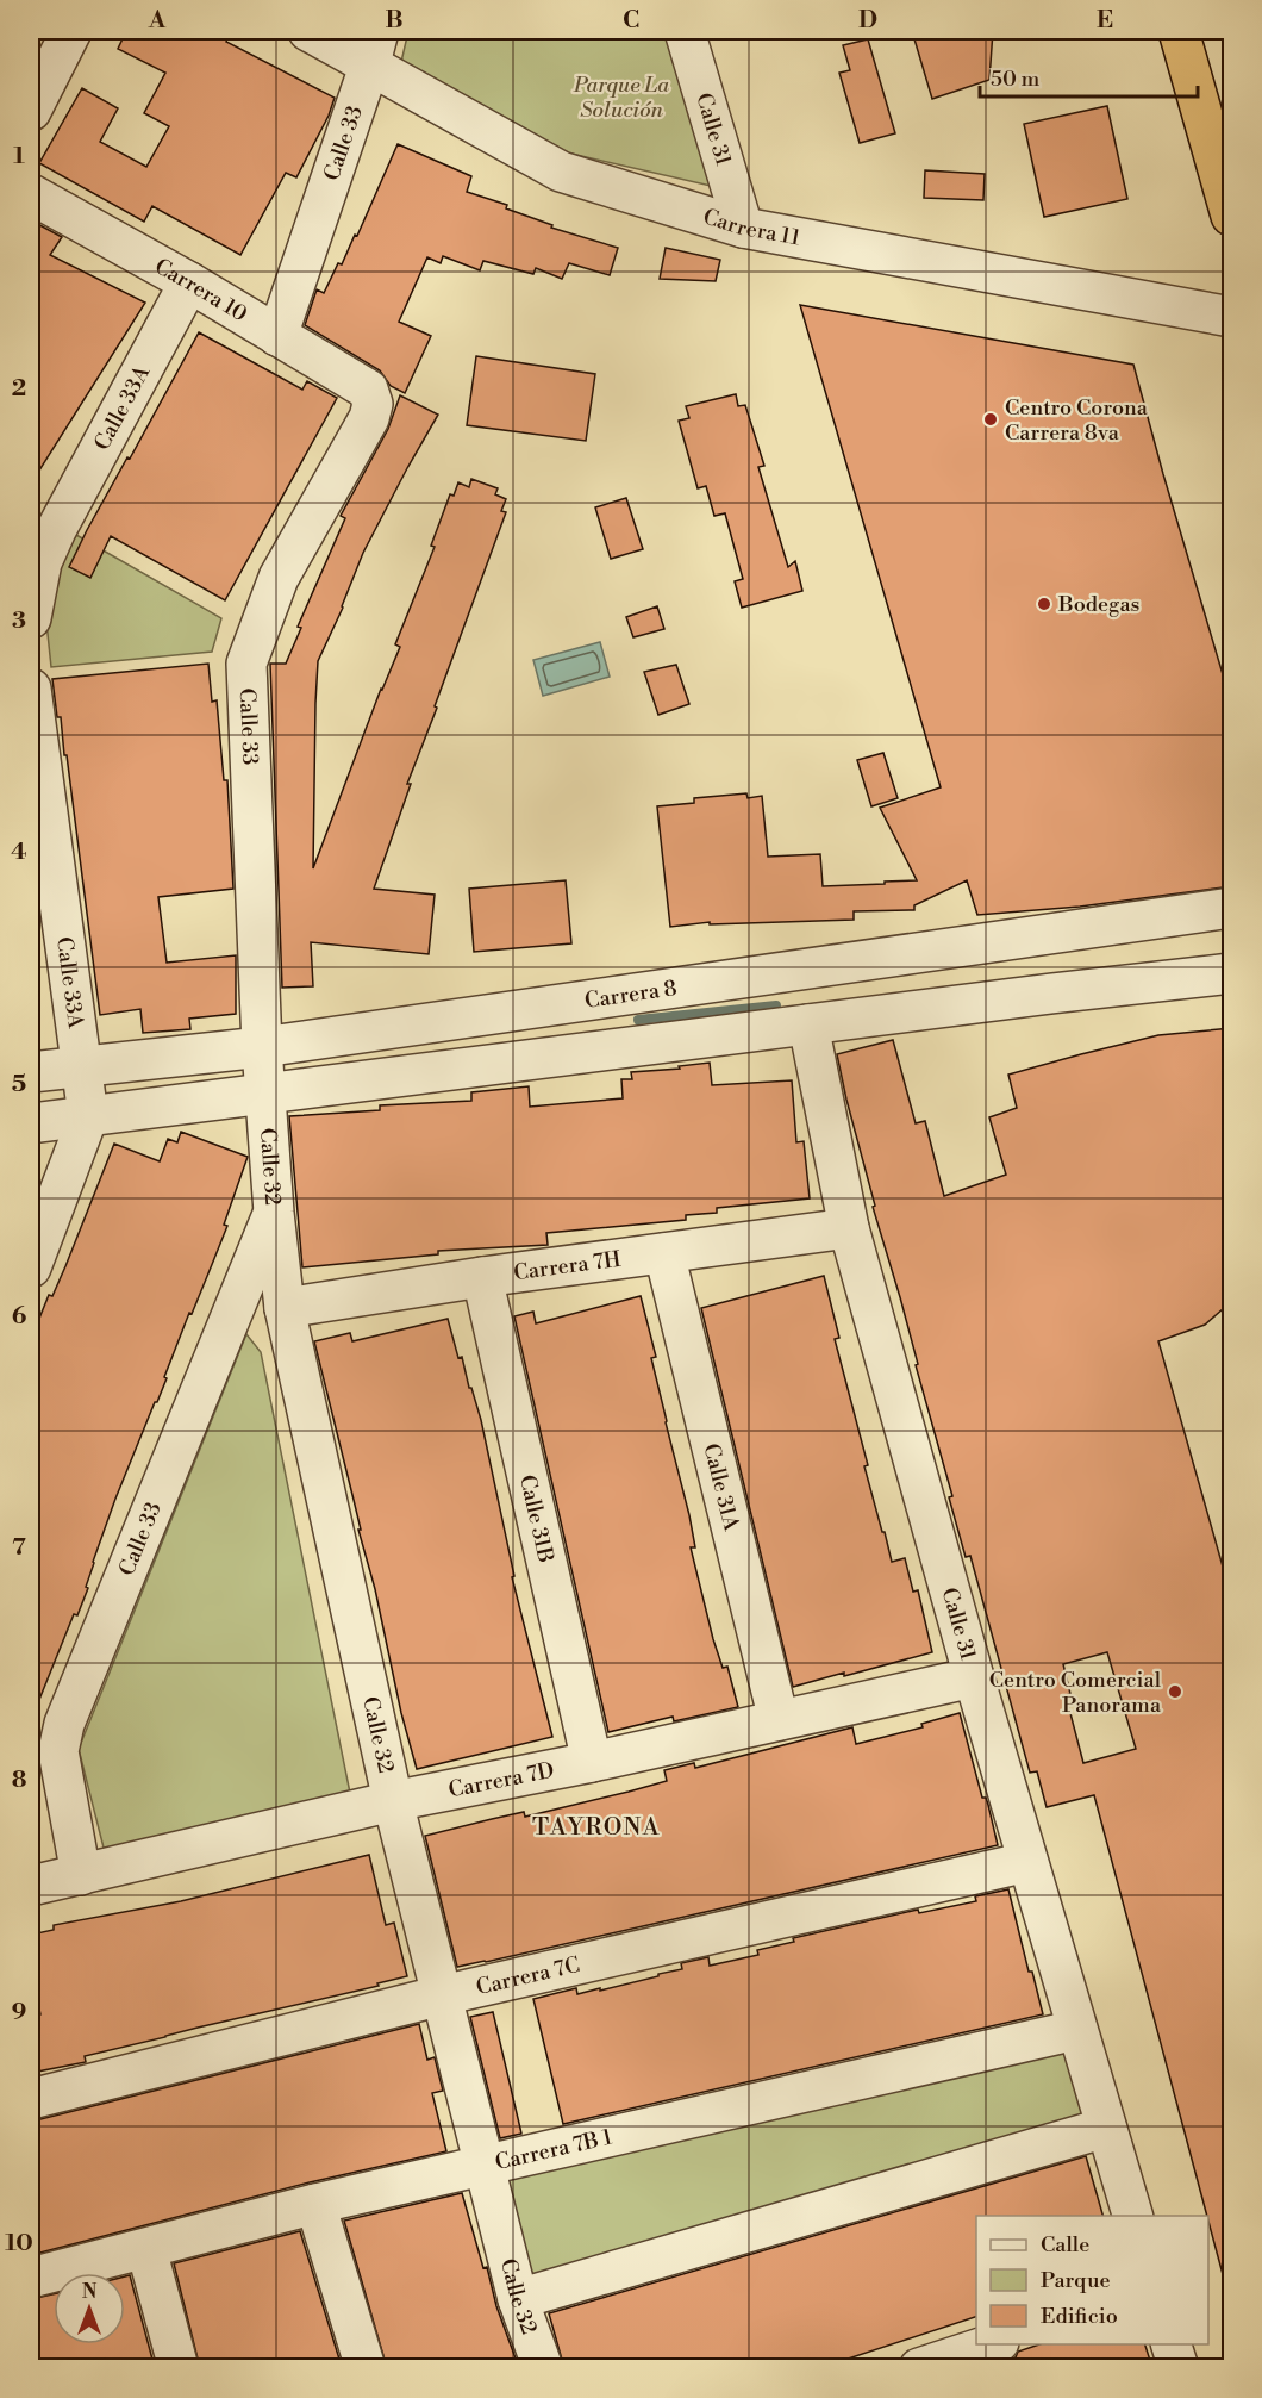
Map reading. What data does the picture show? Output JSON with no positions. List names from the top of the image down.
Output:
{
  "streets": {
    "street": [
      "Calle 31",
      "Calle 33",
      "Carrera 11",
      "Carrera 10",
      "Calle 33A",
      "Carrera 8",
      "Calle 32",
      "Carrera 7H",
      "Calle 31A",
      "Calle 31B",
      "Carrera 7D",
      "Carrera 7C",
      "Carrera 7B 1"
    ]
  },
  "crossings": [
    ["Calle 31", "Carrera 11"],
    ["Calle 31", "Carrera 7H"],
    ["Calle 31", "Carrera 7D"],
    ["Calle 31", "Carrera 7C"],
    ["Calle 31", "Carrera 7B 1"],
    ["Calle 33", "Carrera 11"],
    ["Calle 33", "Carrera 10"],
    ["Calle 33", "Carrera 8"],
    ["Calle 33", "Calle 32"],
    ["Calle 33", "Carrera 7D"],
    ["Carrera 10", "Calle 33A"],
    ["Calle 33A", "Carrera 8"],
    ["Calle 32", "Carrera 7H"],
    ["Calle 32", "Carrera 7D"],
    ["Calle 32", "Carrera 7C"],
    ["Calle 32", "Carrera 7B 1"],
    ["Carrera 7H", "Calle 31A"],
    ["Carrera 7H", "Calle 31B"],
    ["Calle 31A", "Carrera 7D"],
    ["Calle 31B", "Carrera 7D"]
  ],
  "districts": ["TAYRONA"],
  "parks": ["Parque La Solución"],
  "places": ["Centro Corona Carrera 8va", "Bodegas", "Centro Comercial Panorama"],
  "legend": ["Calle", "Parque", "Edificio"],
  "scale_bar": "50 m",
  "north": "top",
  "grid": {
    "columns": [
      "A",
      "B",
      "C",
      "D",
      "E"
    ],
    "rows": [
      "1",
      "2",
      "3",
      "4",
      "5",
      "6",
      "7",
      "8",
      "9",
      "10"
    ]
  }
}
